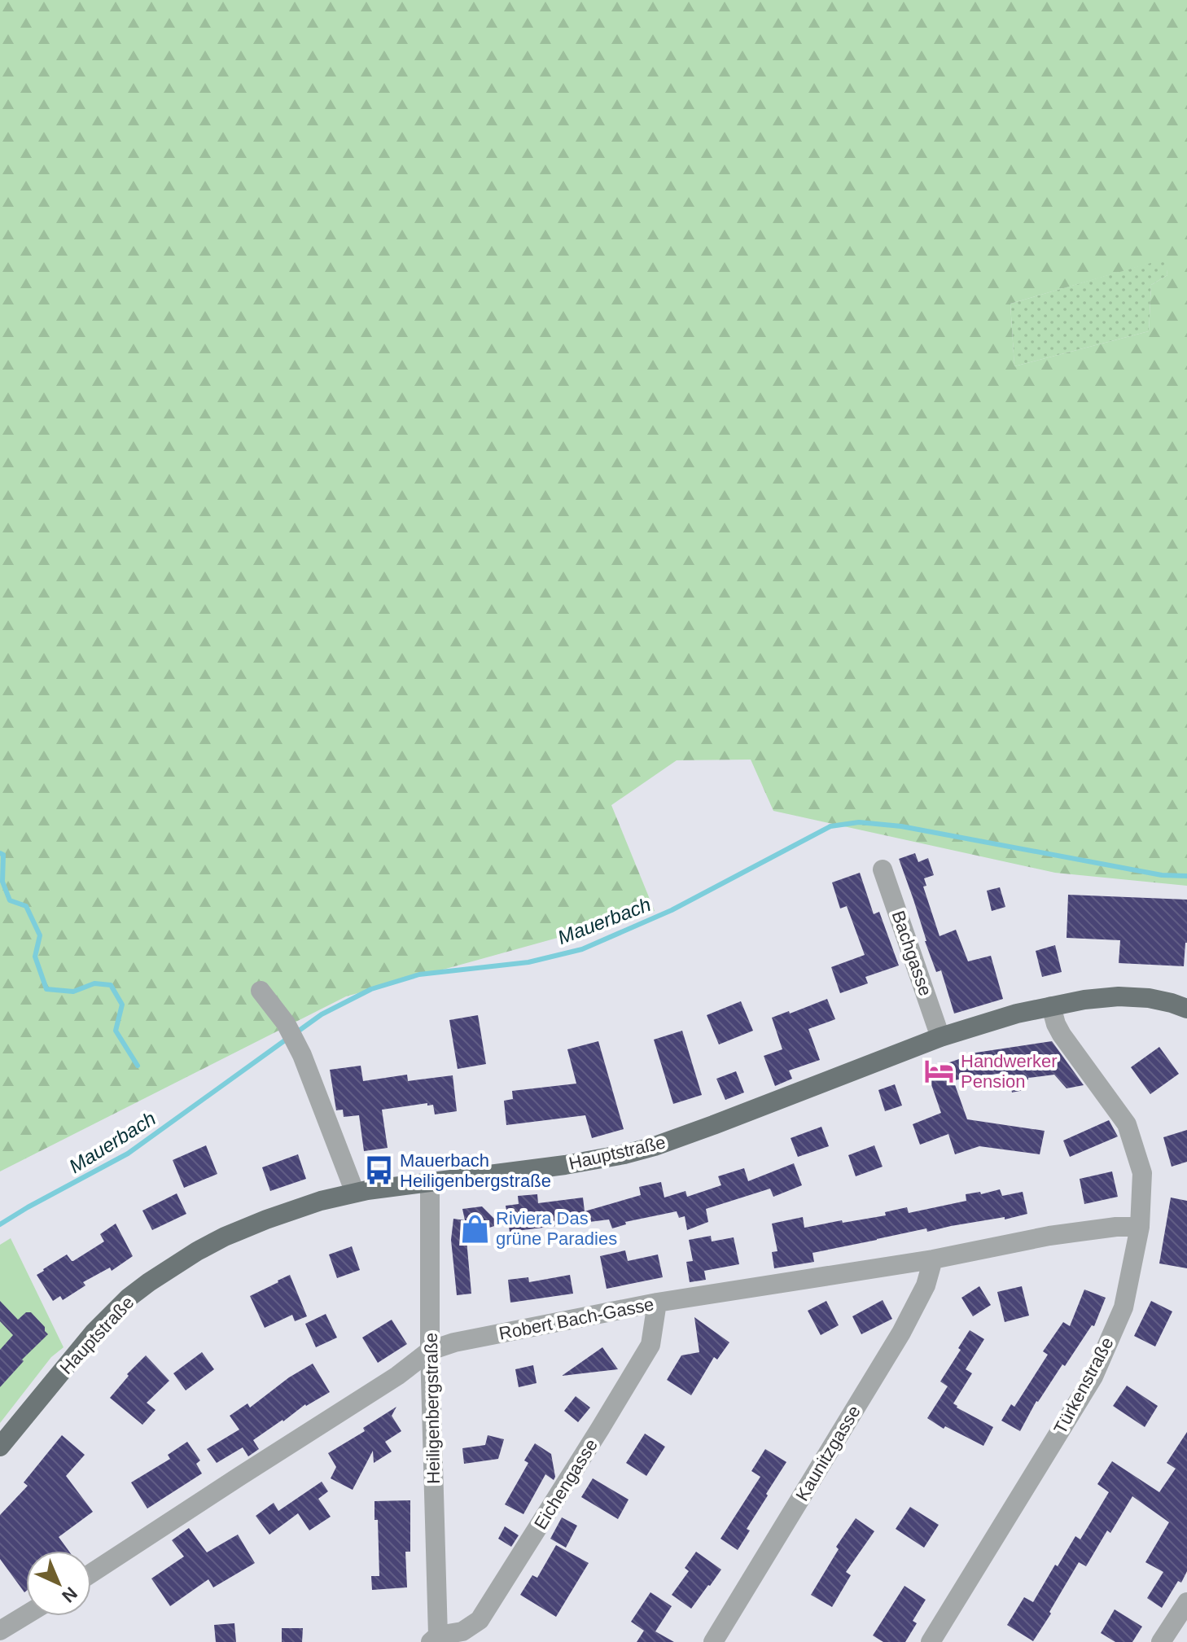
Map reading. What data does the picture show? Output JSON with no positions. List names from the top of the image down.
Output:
{
  "streets": {
    "main road": ["Hauptstraße"],
    "street": [
      "Bachgasse",
      "Robert Bach-Gasse",
      "Türkenstraße",
      "Heiligenbergstraße",
      "Kaunitzgasse",
      "Eichengasse"
    ]
  },
  "crossings": [
    ["Bachgasse", "Hauptstraße"],
    ["Hauptstraße", "Türkenstraße"],
    ["Hauptstraße", "Heiligenbergstraße"],
    ["Robert Bach-Gasse", "Türkenstraße"],
    ["Robert Bach-Gasse", "Heiligenbergstraße"],
    ["Robert Bach-Gasse", "Kaunitzgasse"],
    ["Robert Bach-Gasse", "Eichengasse"],
    ["Heiligenbergstraße", "Eichengasse"]
  ],
  "water": ["Mauerbach"],
  "places": {
    "hotel": ["Handwerker Pension"],
    "bus stop": ["Mauerbach Heiligenbergstraße"],
    "shop": ["Riviera Das grüne Paradies"]
  },
  "north": "bottom right"
}
